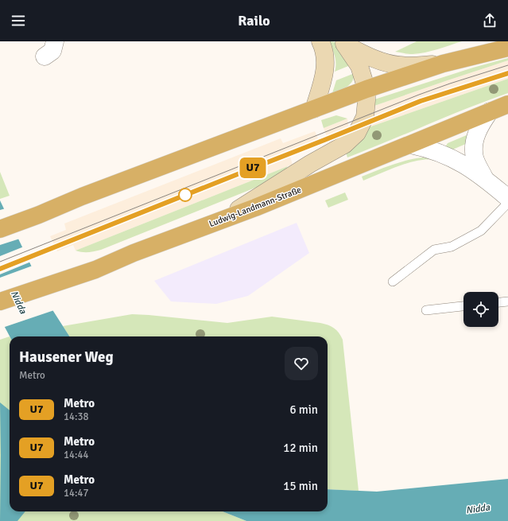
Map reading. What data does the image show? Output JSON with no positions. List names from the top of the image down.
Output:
{
  "streets": {
    "main road": ["Ludwig-Landmann-Straße"]
  },
  "water": ["Nidda"],
  "lines": ["metro line U7"],
  "page": {
    "header": "Railo",
    "on_map": "U7",
    "heading": ["Hausener Weg", "Metro"],
    "list": [
      {
        "mark": "U7",
        "name": "Metro",
        "note": "14:38",
        "value": "6 min"
      },
      {
        "mark": "U7",
        "name": "Metro",
        "note": "14:44",
        "value": "12 min"
      },
      {
        "mark": "U7",
        "name": "Metro",
        "note": "14:47",
        "value": "15 min"
      }
    ]
  }
}
